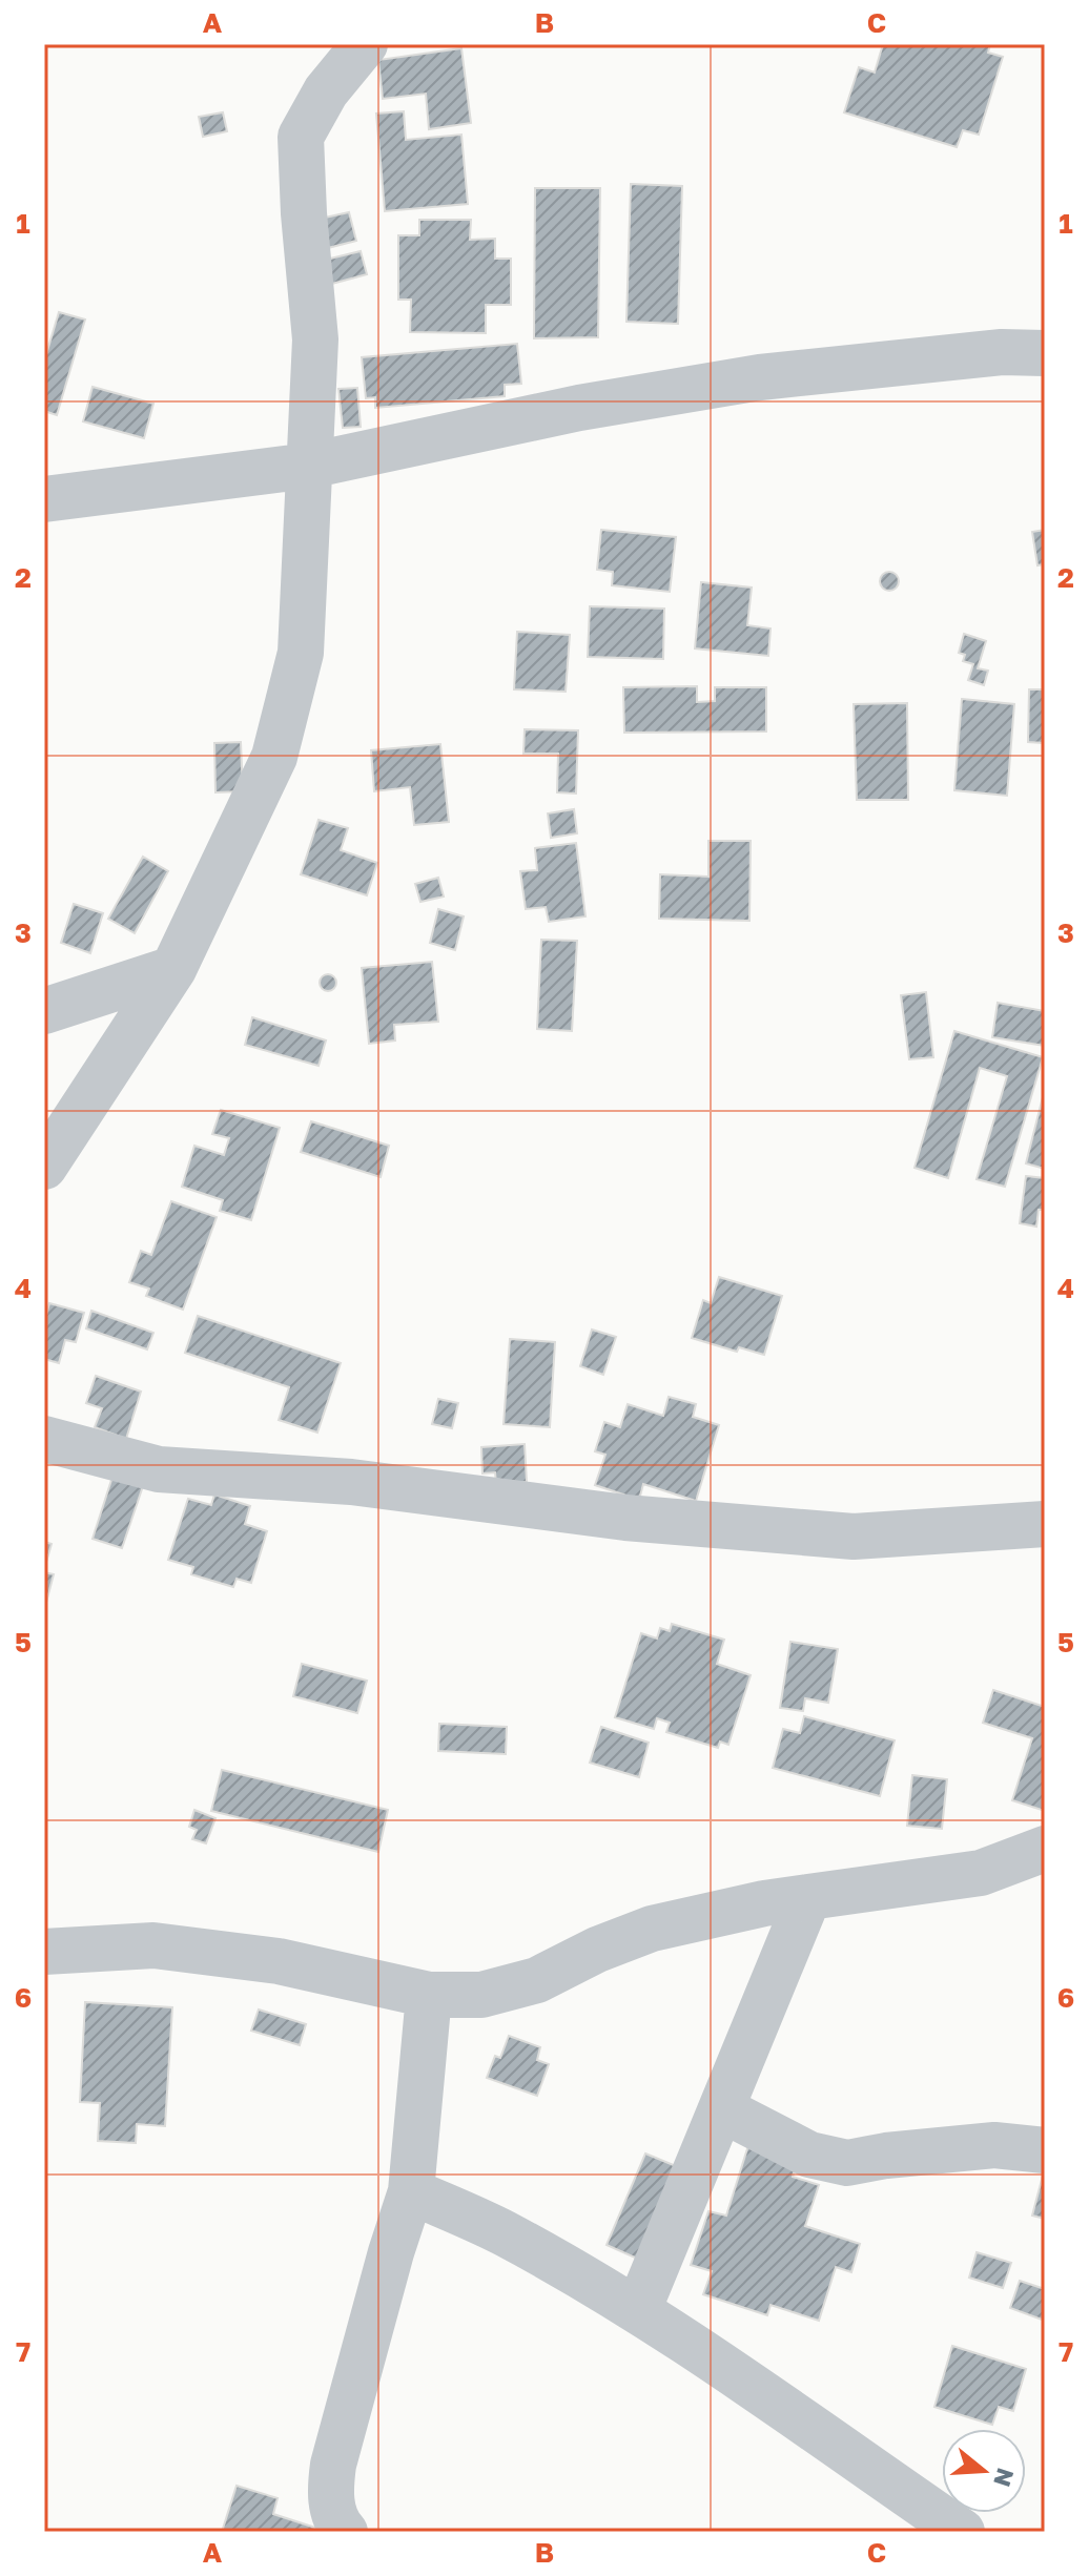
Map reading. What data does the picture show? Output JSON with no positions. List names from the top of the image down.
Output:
{
  "north": "right",
  "grid": {
    "columns": ["A", "B", "C"],
    "rows": [
      "1",
      "2",
      "3",
      "4",
      "5",
      "6",
      "7"
    ]
  }
}
